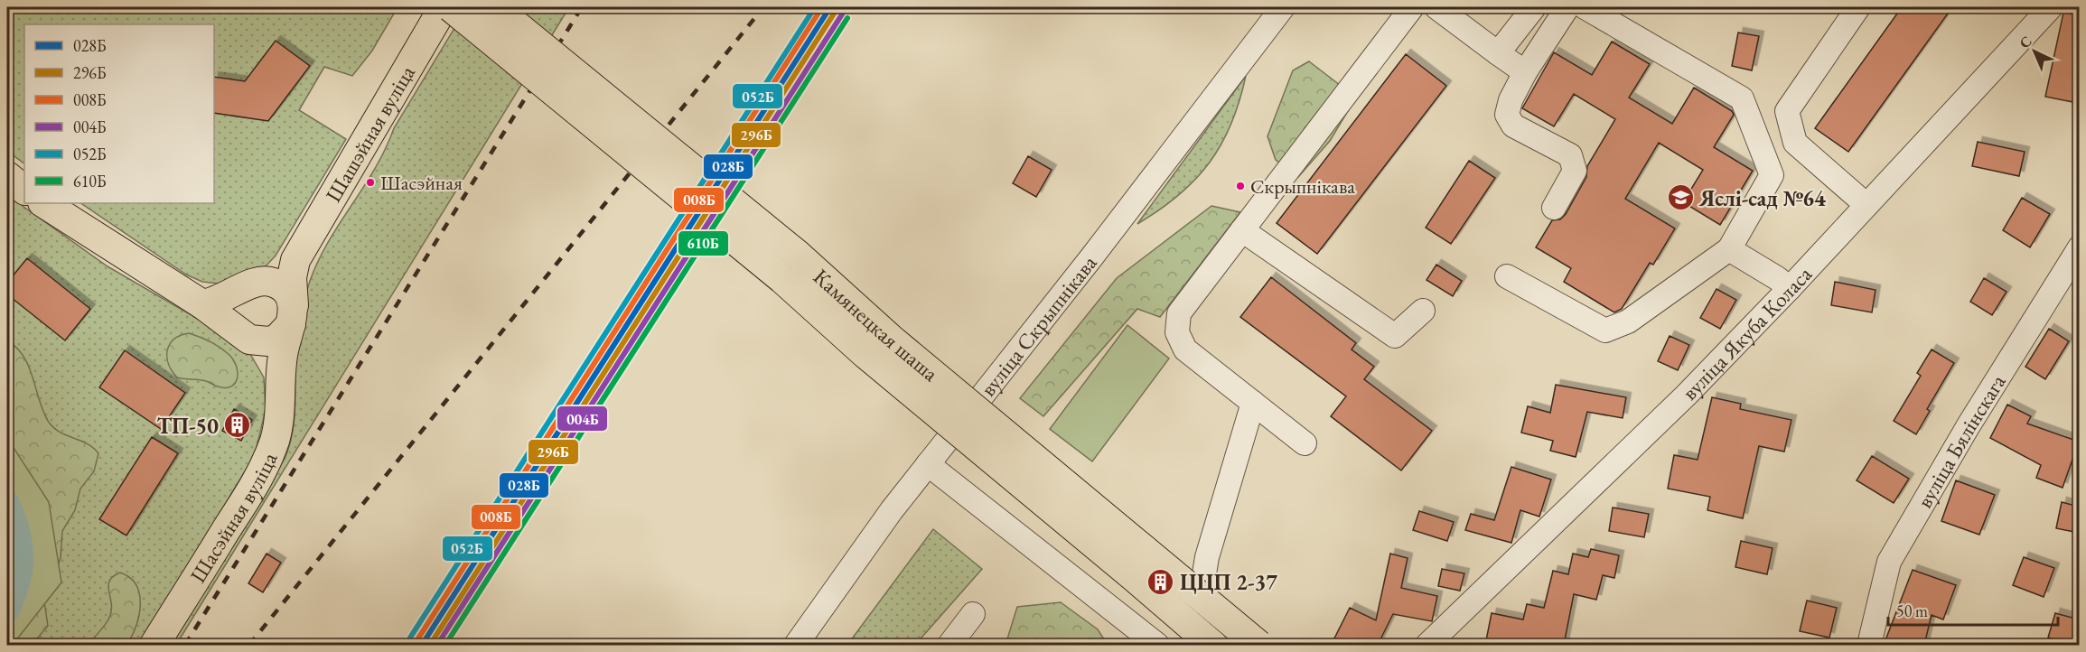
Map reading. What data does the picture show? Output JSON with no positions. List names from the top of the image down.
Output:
{
  "streets": {
    "main road": ["Шашэйная вуліца", "Камянецкая шаша", "Шасэйная вуліца"],
    "street": ["вуліца Скрыпнікава", "вуліца Якуба Коласа", "вуліца Бялінскага"]
  },
  "crossings": [
    ["Шашэйная вуліца", "Шасэйная вуліца"]
  ],
  "places": {
    "other": ["Шасэйная", "Скрыпнікава"],
    "school or university": ["Яслі-сад №64"],
    "building": ["ТП-50", "ЦЦП 2-37"]
  },
  "lines": [
    "transit line 028Б",
    "transit line 008Б",
    "transit line 052Б",
    "transit line 296Б",
    "transit line 004Б",
    "transit line 610Б"
  ],
  "legend": [
    "028Б",
    "296Б",
    "008Б",
    "004Б",
    "052Б",
    "610Б"
  ],
  "scale_bar": "50 m",
  "north": "top left"
}
